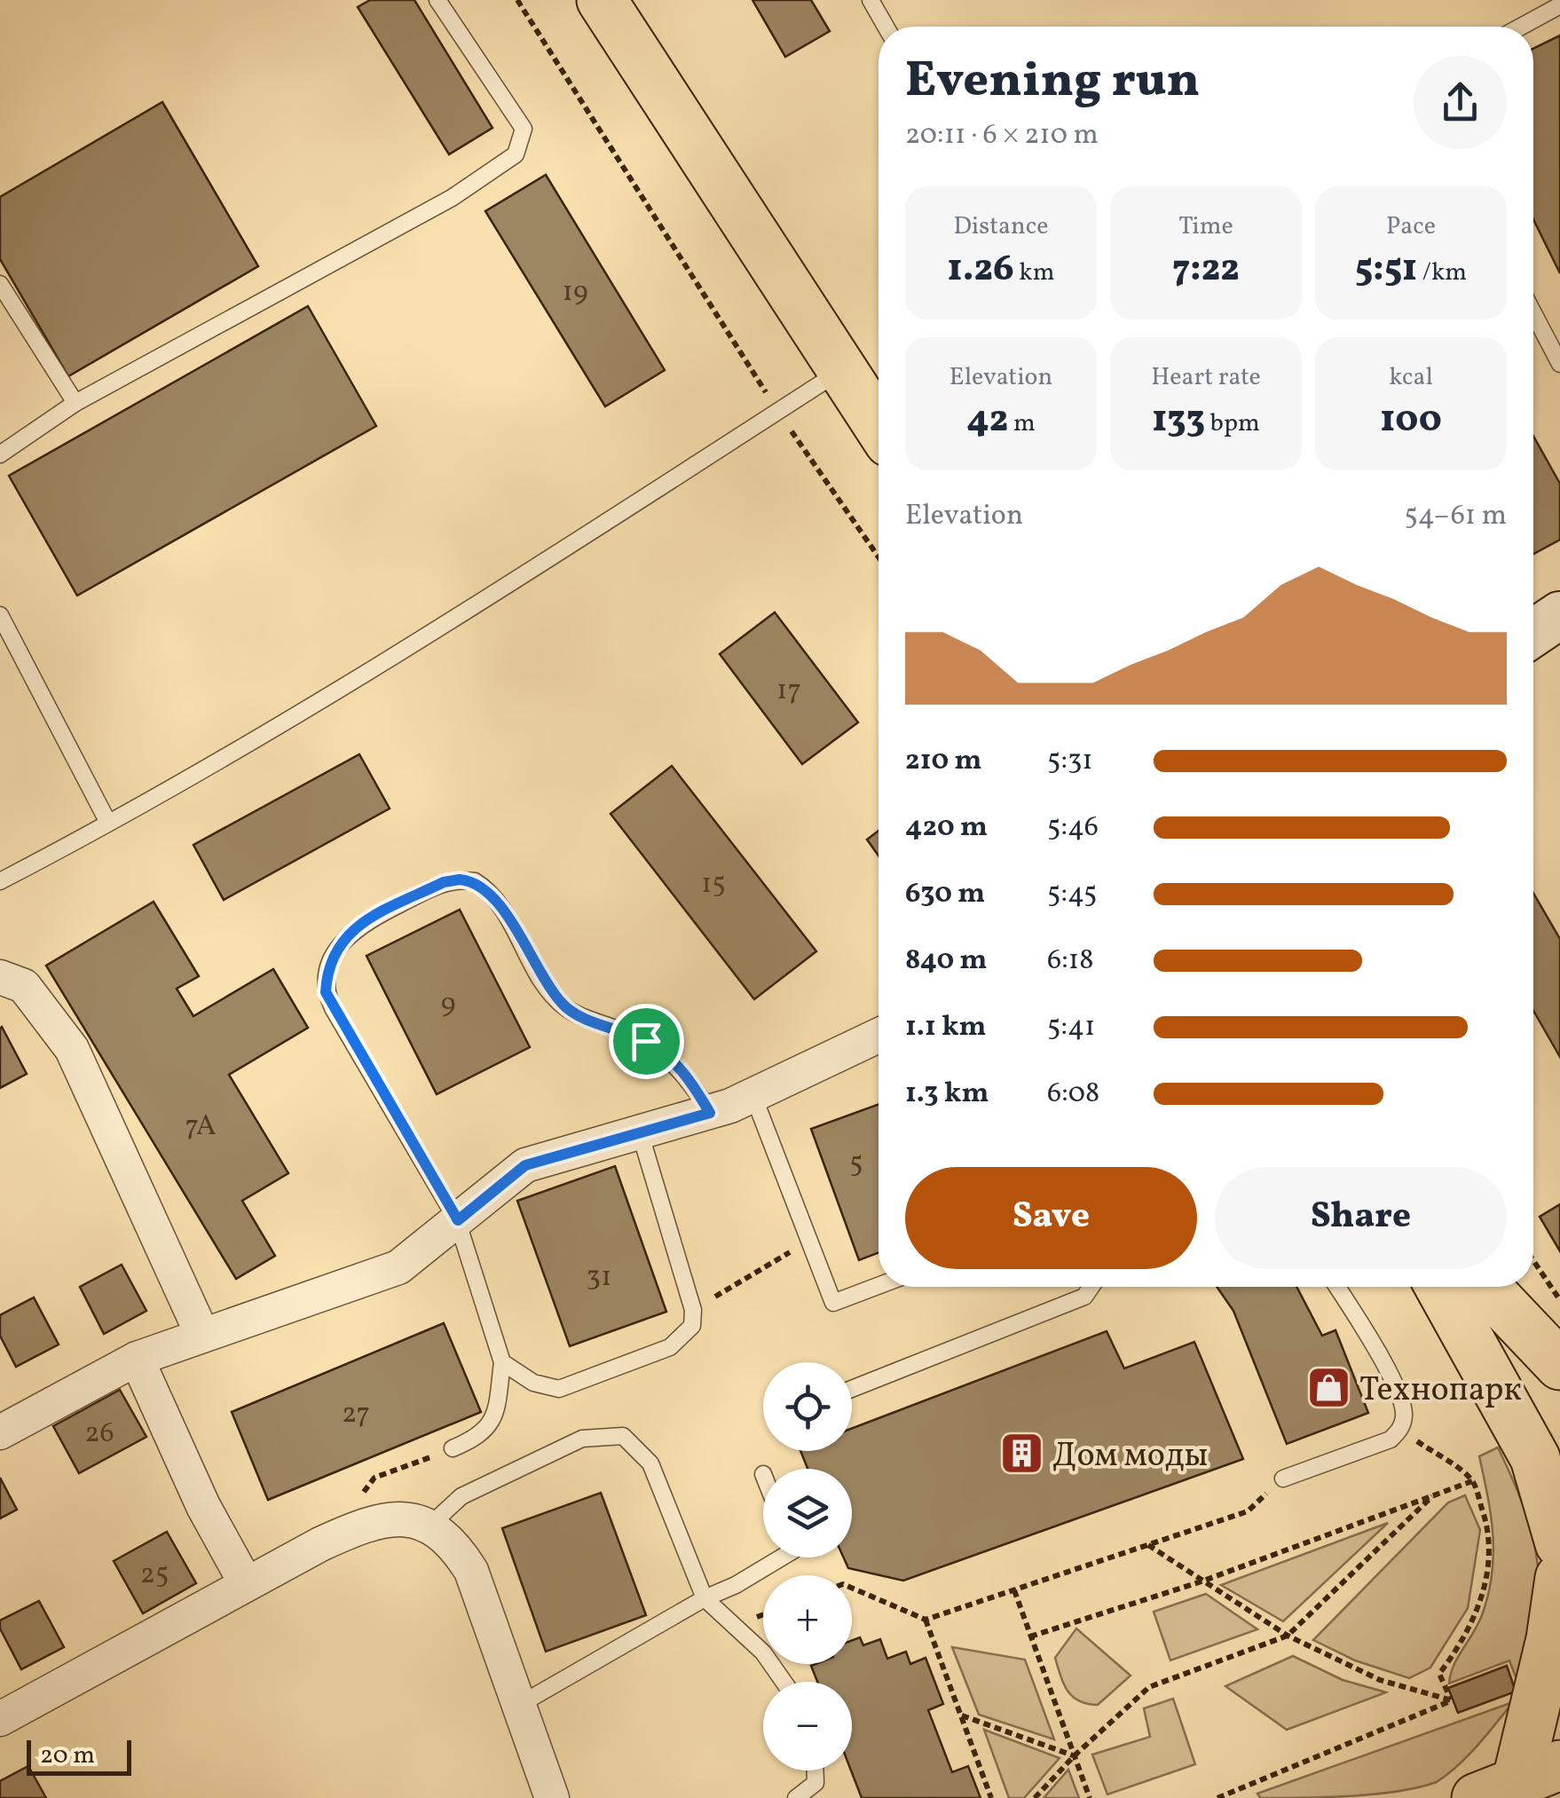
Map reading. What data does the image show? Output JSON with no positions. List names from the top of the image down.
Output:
{
  "places": {
    "shop": ["Технопарк"],
    "building": ["Дом моды"]
  },
  "house_numbers": [
    "19",
    "17",
    "15",
    "9",
    "7А",
    "5",
    "31",
    "27",
    "26",
    "25"
  ],
  "scale_bar": "20 m",
  "page": {
    "heading": ["Evening run", "20:11 · 6 × 210 m"],
    "stats": [
      ["Distance", "1.26 km"],
      ["Time", "7:22"],
      ["Pace", "5:51 /km"],
      ["Elevation", "42 m"],
      ["Heart rate", "133 bpm"],
      ["kcal", "100"]
    ],
    "chart": ["Elevation", "54–61 m"],
    "list": [
      {
        "name": "210 m",
        "note": "5:31"
      },
      {
        "name": "420 m",
        "note": "5:46"
      },
      {
        "name": "630 m",
        "note": "5:45"
      },
      {
        "name": "840 m",
        "note": "6:18"
      },
      {
        "name": "1.1 km",
        "note": "5:41"
      },
      {
        "name": "1.3 km",
        "note": "6:08"
      }
    ],
    "buttons": ["Save", "Share"],
    "map_buttons": ["+", "−"],
    "scale": "20 m"
  }
}
